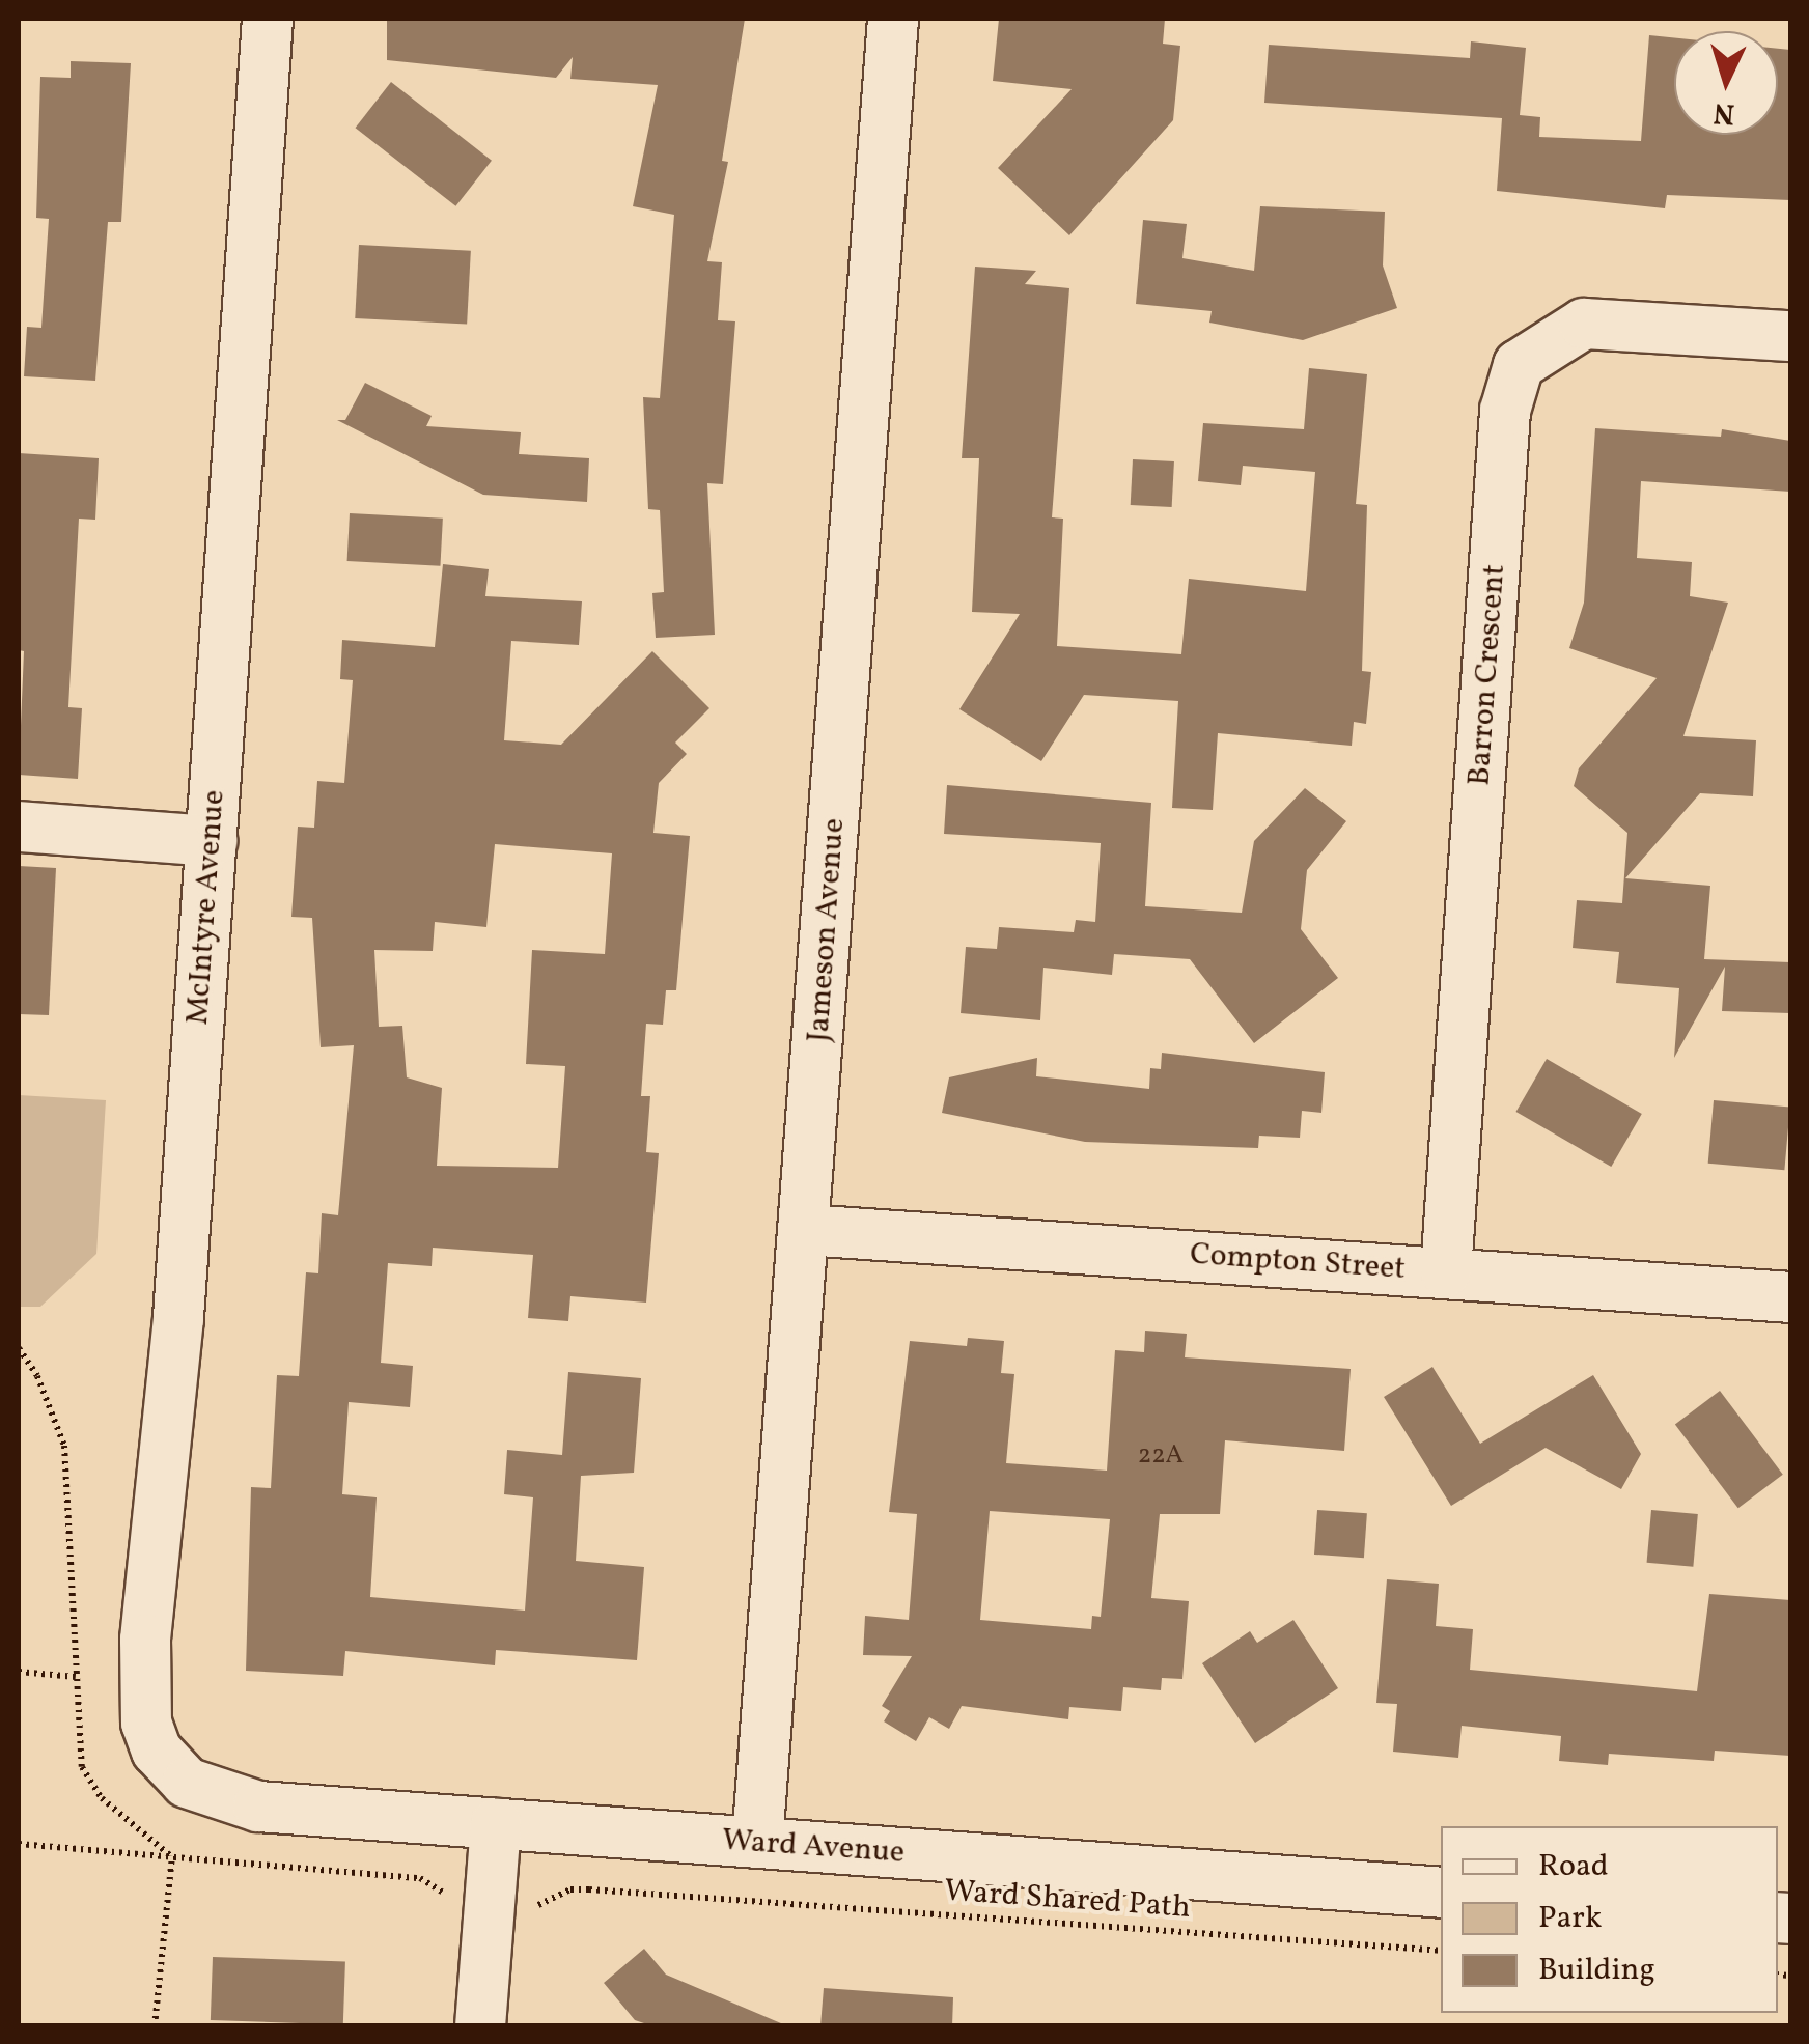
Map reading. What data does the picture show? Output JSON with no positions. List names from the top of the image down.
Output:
{
  "streets": {
    "street": [
      "Barron Crescent",
      "McIntyre Avenue",
      "Jameson Avenue",
      "Compton Street",
      "Ward Avenue"
    ],
    "path": ["Ward Shared Path"]
  },
  "crossings": [
    ["Barron Crescent", "Compton Street"],
    ["McIntyre Avenue", "Ward Avenue"],
    ["Jameson Avenue", "Compton Street"],
    ["Jameson Avenue", "Ward Avenue"]
  ],
  "house_numbers": ["22A"],
  "legend": ["Road", "Park", "Building"],
  "north": "bottom"
}
